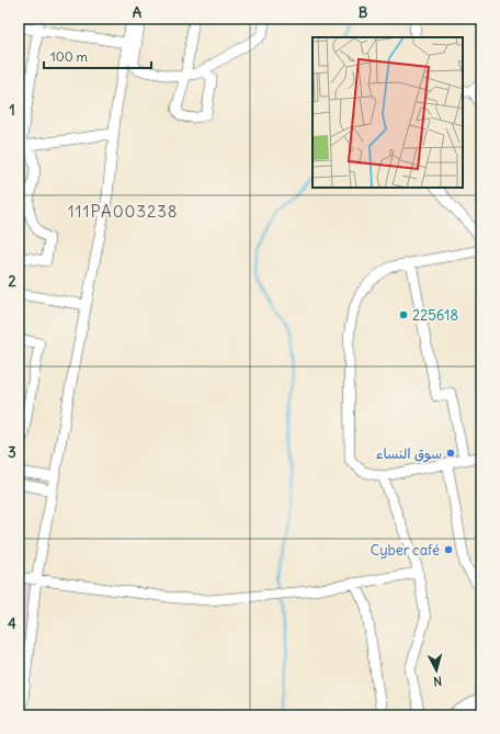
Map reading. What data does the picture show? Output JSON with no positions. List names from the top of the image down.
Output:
{
  "districts": ["111PA003238"],
  "places": ["225618", "سوق النساء", "Cyber café"],
  "scale_bar": "100 m",
  "north": "bottom",
  "grid": {
    "columns": ["A", "B"],
    "rows": [
      "1",
      "2",
      "3",
      "4"
    ]
  }
}
